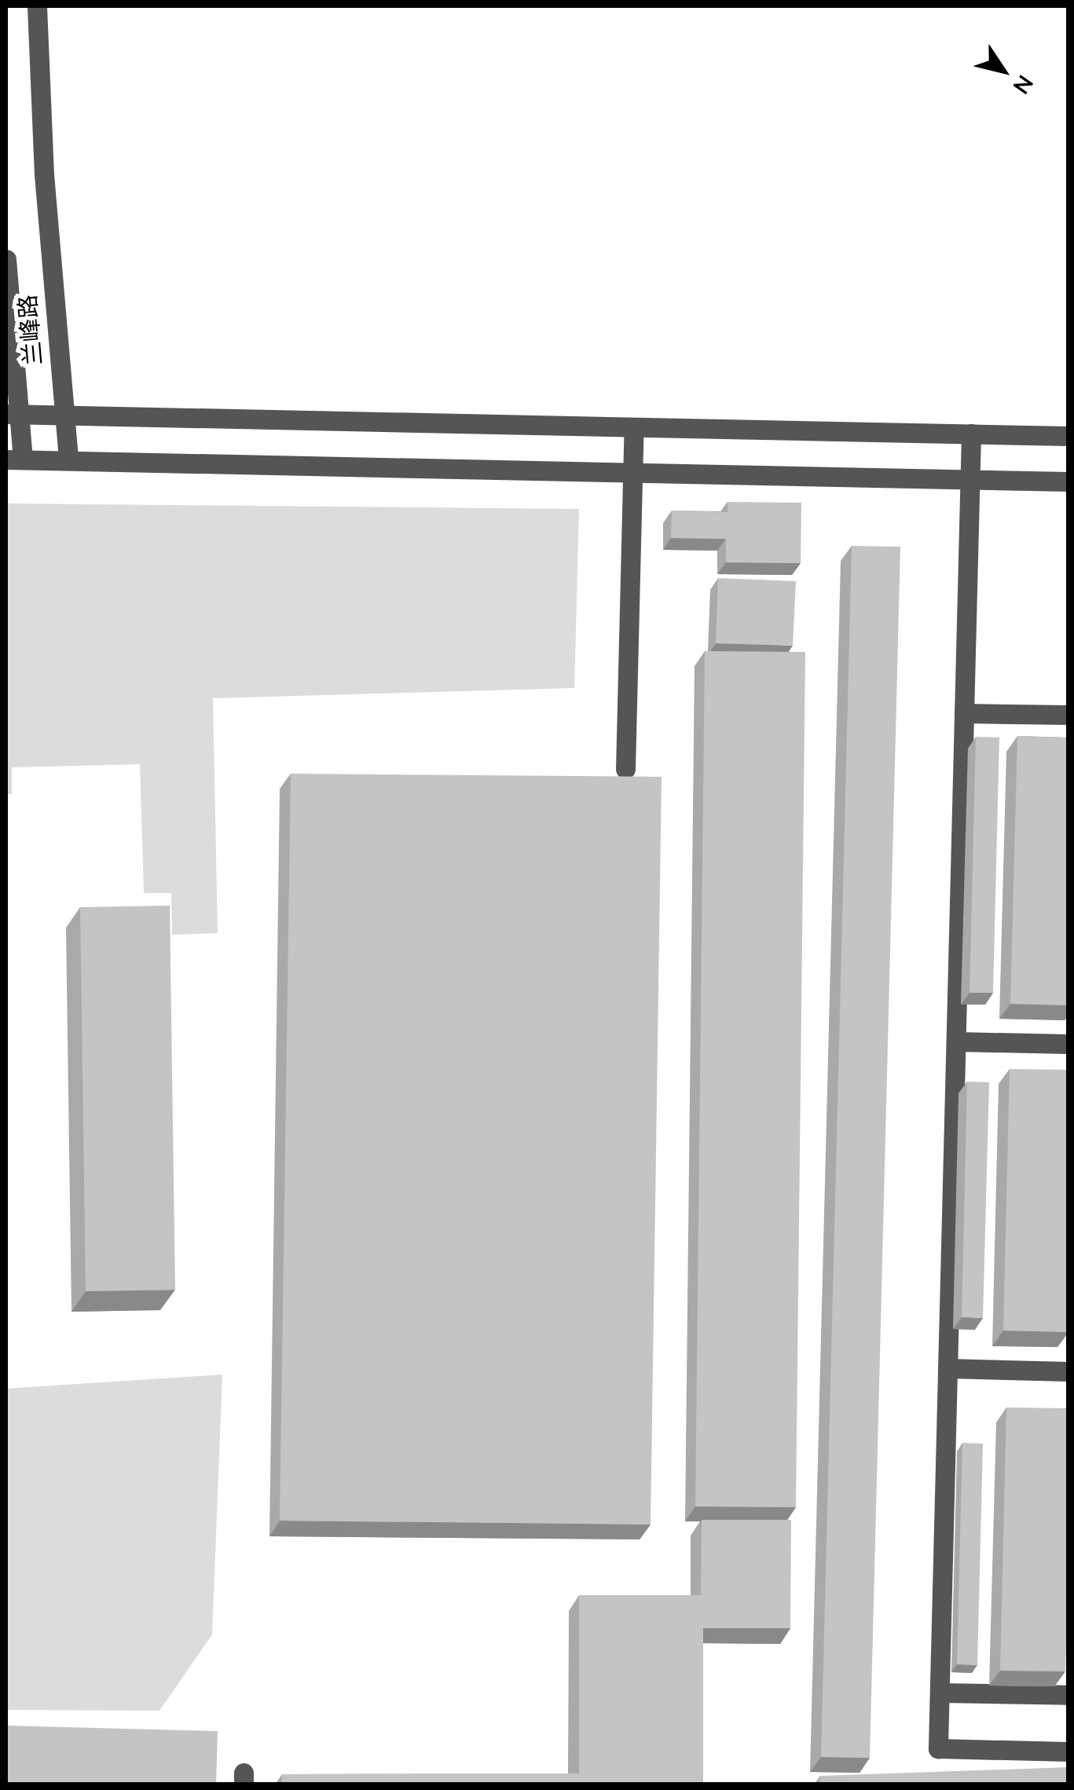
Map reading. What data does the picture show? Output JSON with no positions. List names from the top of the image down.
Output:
{
  "streets": {
    "street": ["兰峰路"]
  },
  "north": "bottom right"
}
